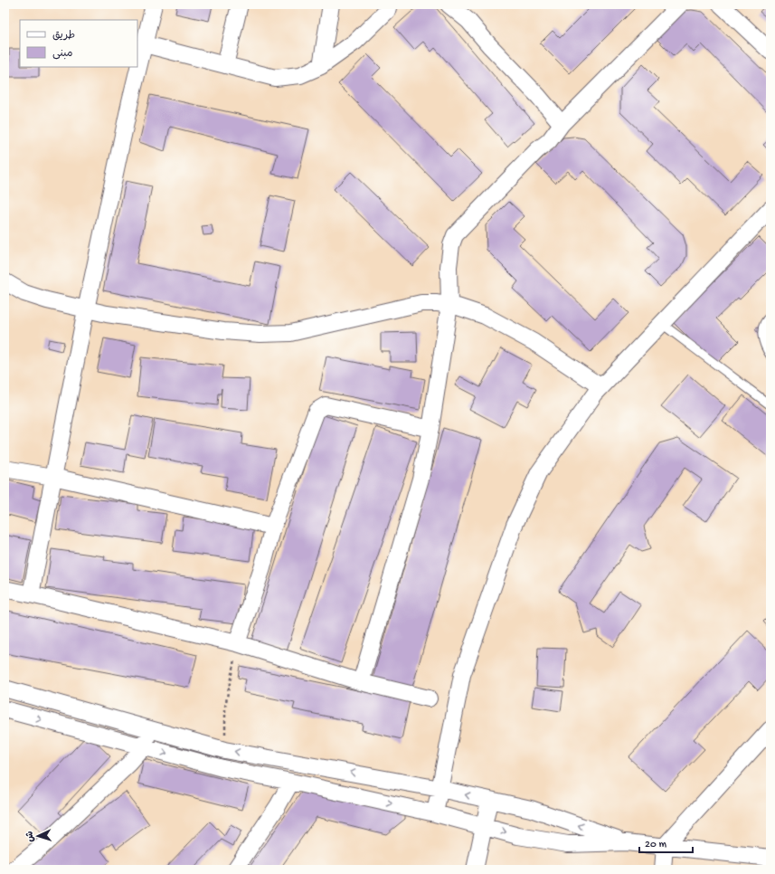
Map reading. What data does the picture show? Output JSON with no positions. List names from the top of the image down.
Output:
{
  "legend": ["طريق", "مبنى"],
  "scale_bar": "20 m",
  "north": "left"
}
